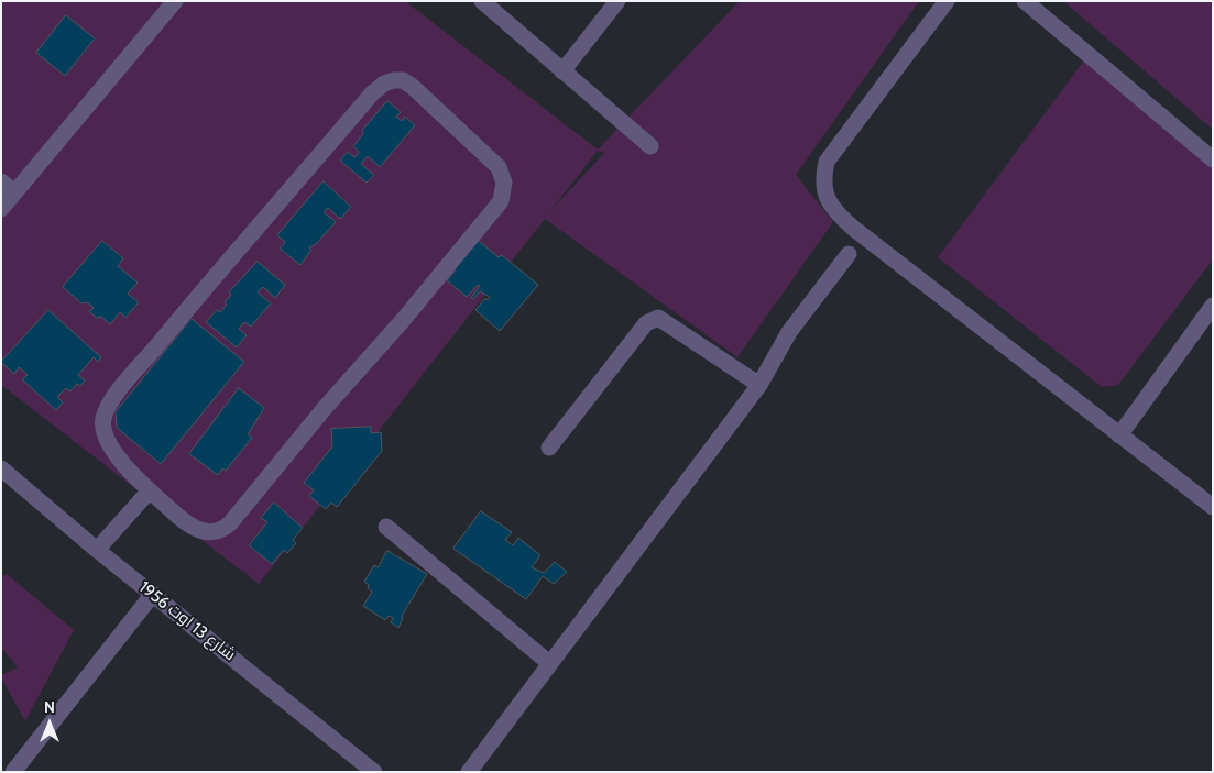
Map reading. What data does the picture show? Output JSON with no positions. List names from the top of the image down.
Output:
{
  "streets": {
    "street": ["شارع 13 اوت 1956"]
  },
  "north": "top"
}
